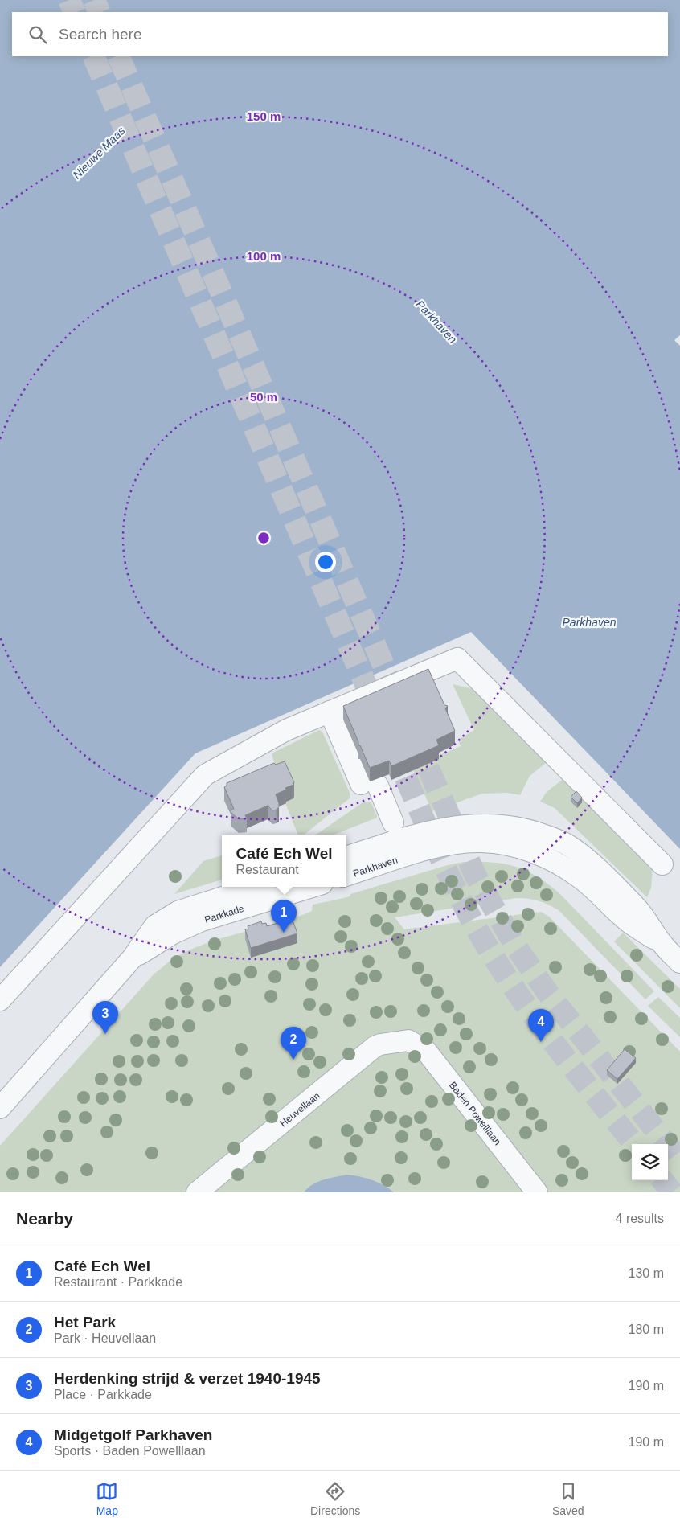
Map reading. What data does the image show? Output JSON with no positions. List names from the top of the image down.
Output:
{
  "streets": {
    "street": [
      "Parkhaven",
      "Parkkade",
      "Heuvellaan",
      "Baden Powelllaan"
    ]
  },
  "crossings": [
    ["Heuvellaan", "Baden Powelllaan"]
  ],
  "water": ["Nieuwe Maas", "Parkhaven"],
  "page": {
    "search": "Search here",
    "popup": ["Café Ech Wel", "Restaurant"],
    "pins": [
      "1",
      "3",
      "4",
      "2"
    ],
    "heading": ["Nearby", "4 results"],
    "list": [
      {
        "mark": "1",
        "name": "Café Ech Wel",
        "note": "Restaurant · Parkkade",
        "value": "130 m"
      },
      {
        "mark": "2",
        "name": "Het Park",
        "note": "Park · Heuvellaan",
        "value": "180 m"
      },
      {
        "mark": "3",
        "name": "Herdenking strijd & verzet 1940-1945",
        "note": "Place · Parkkade",
        "value": "190 m"
      },
      {
        "mark": "4",
        "name": "Midgetgolf Parkhaven",
        "note": "Sports · Baden Powelllaan",
        "value": "190 m"
      }
    ],
    "nav": ["Map", "Directions", "Saved"]
  },
  "rings": ["150 m", "100 m", "50 m"]
}
